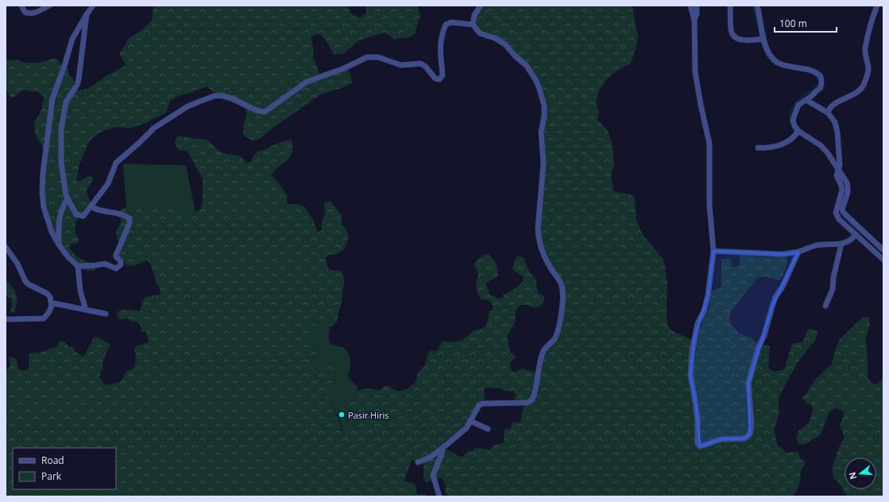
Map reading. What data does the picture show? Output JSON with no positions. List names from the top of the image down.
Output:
{
  "places": ["Pasir Hiris"],
  "legend": ["Road", "Park"],
  "scale_bar": "100 m",
  "north": "left"
}
